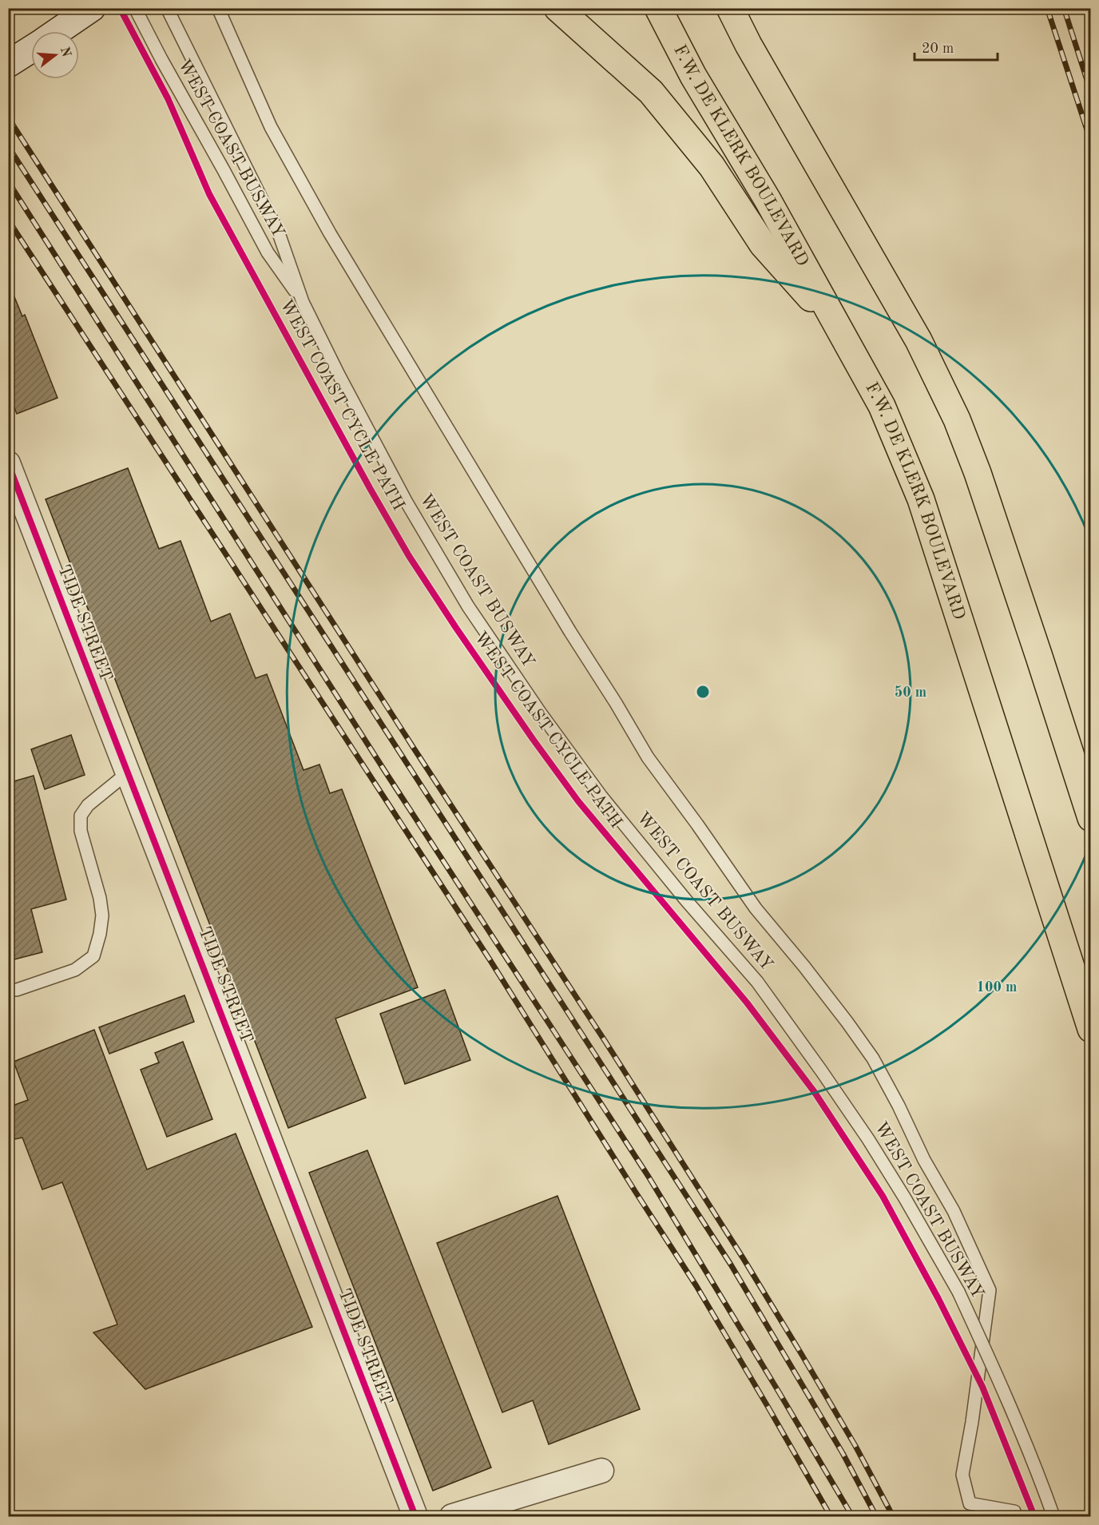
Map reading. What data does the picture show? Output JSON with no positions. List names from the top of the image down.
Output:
{
  "streets": {
    "highway": ["F.W. DE KLERK BOULEVARD"],
    "street": ["TIDE STREET"],
    "lane": ["WEST COAST BUSWAY"],
    "cycle path": ["WEST COAST CYCLE PATH"]
  },
  "scale_bar": "20 m",
  "north": "right",
  "rings": ["50 m", "100 m"]
}
